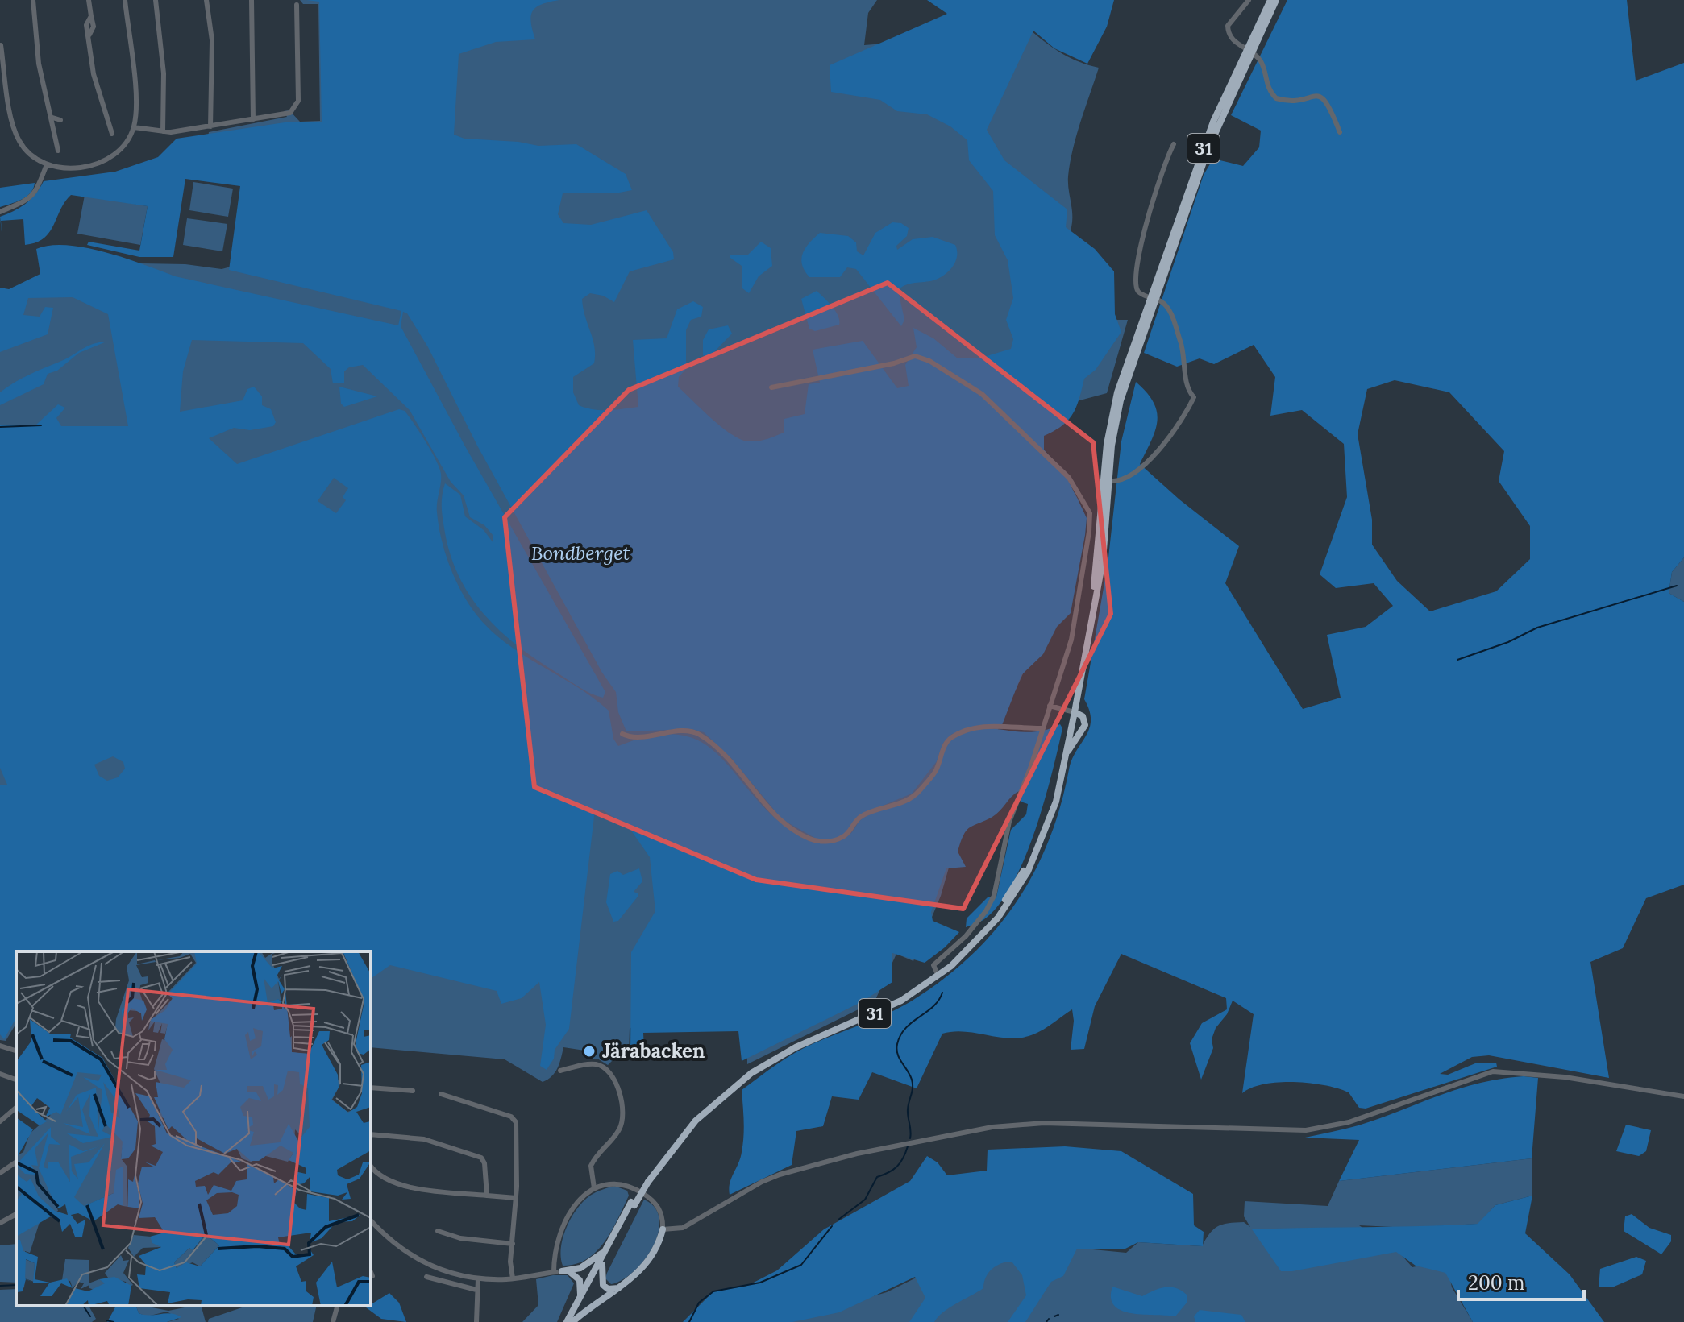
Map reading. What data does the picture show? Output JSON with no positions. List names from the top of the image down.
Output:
{
  "streets": {
    "highway": ["31"]
  },
  "parks": ["Bondberget"],
  "places": ["Järabacken"],
  "scale_bar": "200 m"
}
